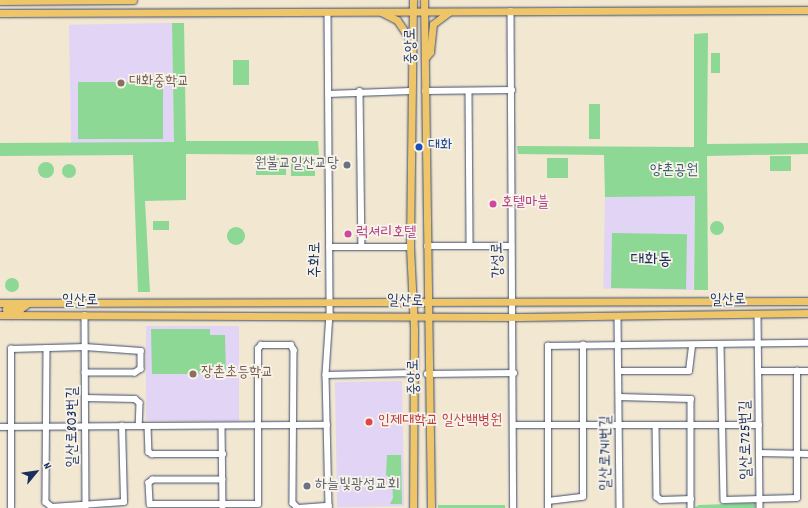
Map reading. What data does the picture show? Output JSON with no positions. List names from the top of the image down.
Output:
{
  "streets": {
    "main road": ["중앙로", "일산로"],
    "street": [
      "주화로",
      "강성로",
      "일산로803번길",
      "일산로725번길",
      "일산로741번길"
    ]
  },
  "crossings": [
    ["중앙로", "일산로"],
    ["주화로", "일산로"],
    ["강성로", "일산로"],
    ["일산로", "일산로803번길"],
    ["일산로", "일산로725번길"],
    ["일산로", "일산로741번길"]
  ],
  "districts": ["대화동"],
  "parks": ["양촌공원"],
  "places": [
    "대화중학교",
    "대화",
    "원불교일산교당",
    "호텔마블",
    "럭셔리호텔",
    "장촌초등학교",
    "인제대학교 일산백병원",
    "하늘빛광성교회"
  ],
  "north": "top right"
}
